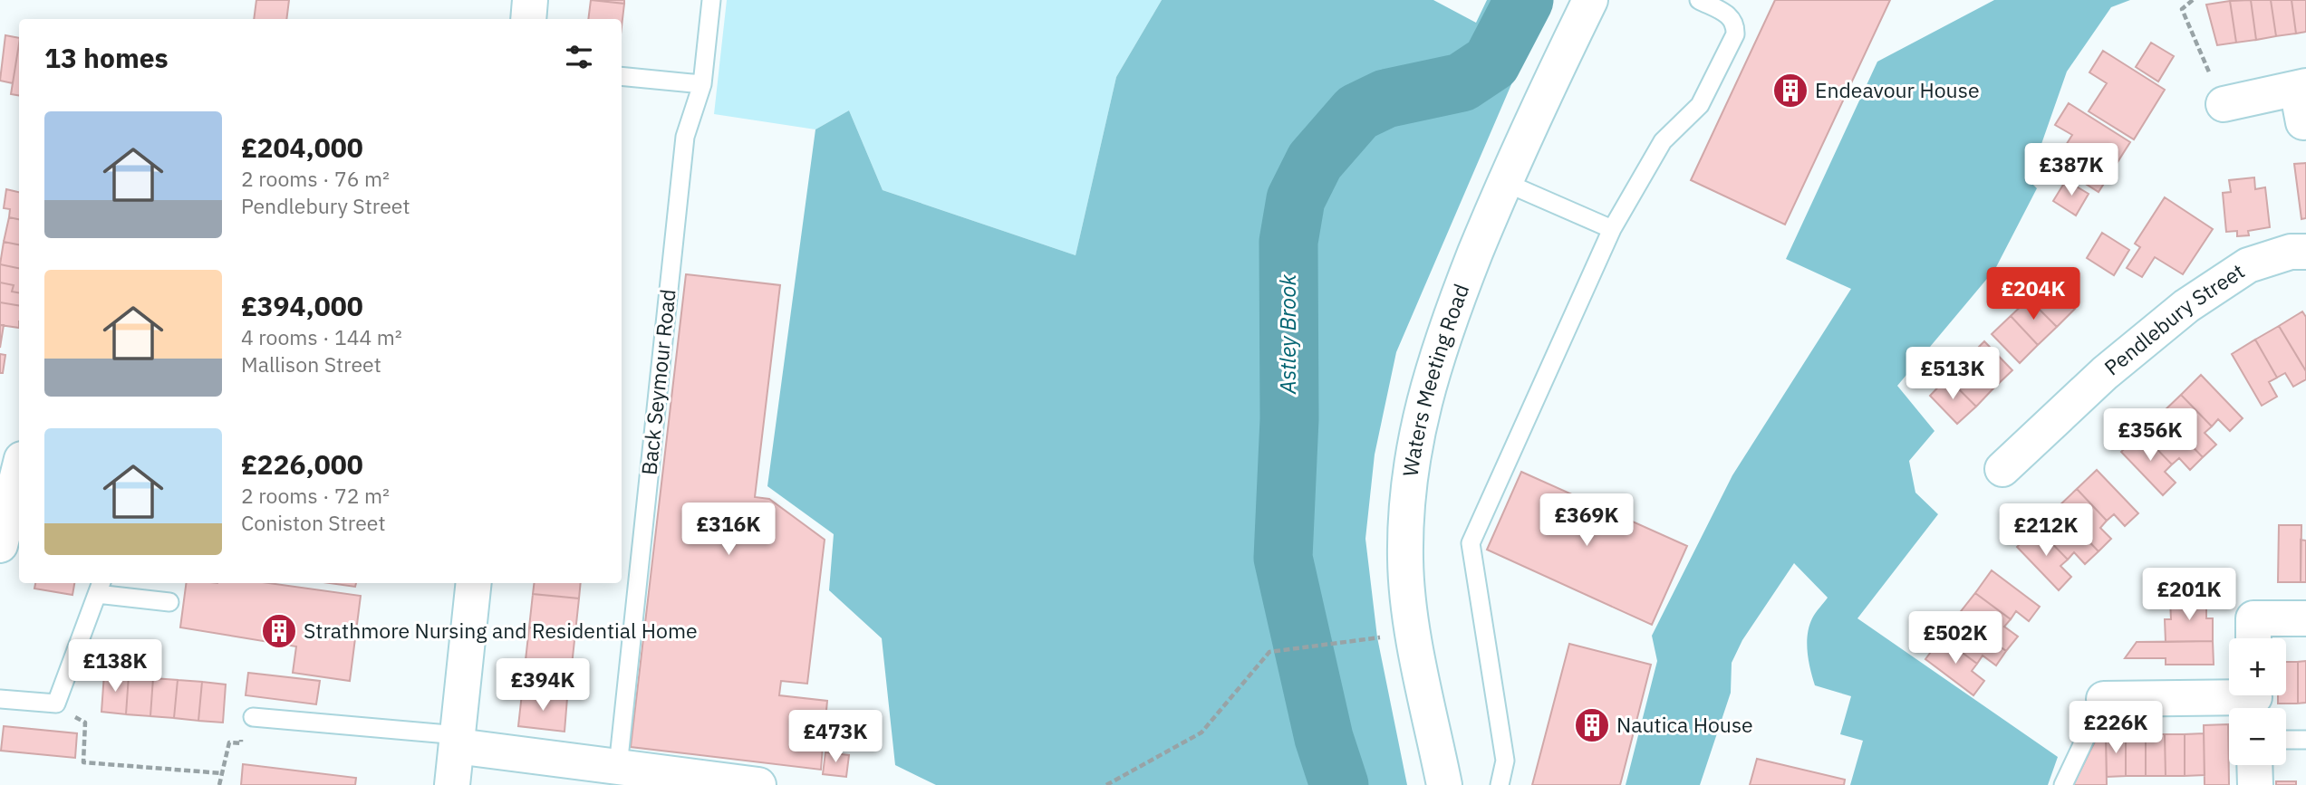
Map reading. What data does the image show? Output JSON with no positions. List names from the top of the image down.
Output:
{
  "streets": {
    "street": ["Pendlebury Street", "Waters Meeting Road"],
    "lane": ["Back Seymour Road"]
  },
  "water": ["Astley Brook"],
  "places": {
    "building": ["Endeavour House", "Strathmore Nursing and Residential Home", "Nautica House"]
  },
  "page": {
    "heading": "13 homes",
    "list": [
      {
        "name": "£204,000",
        "note": "2 rooms · 76 m² · Pendlebury Street"
      },
      {
        "name": "£394,000",
        "note": "4 rooms · 144 m² · Mallison Street"
      },
      {
        "name": "£226,000",
        "note": "2 rooms · 72 m² · Coniston Street"
      }
    ],
    "price": [
      "£387K",
      "£204K",
      "£513K",
      "£356K",
      "£369K",
      "£316K",
      "£212K",
      "£201K",
      "£502K",
      "£138K",
      "£394K",
      "£226K",
      "£473K"
    ],
    "map_buttons": ["+", "−"]
  }
}
